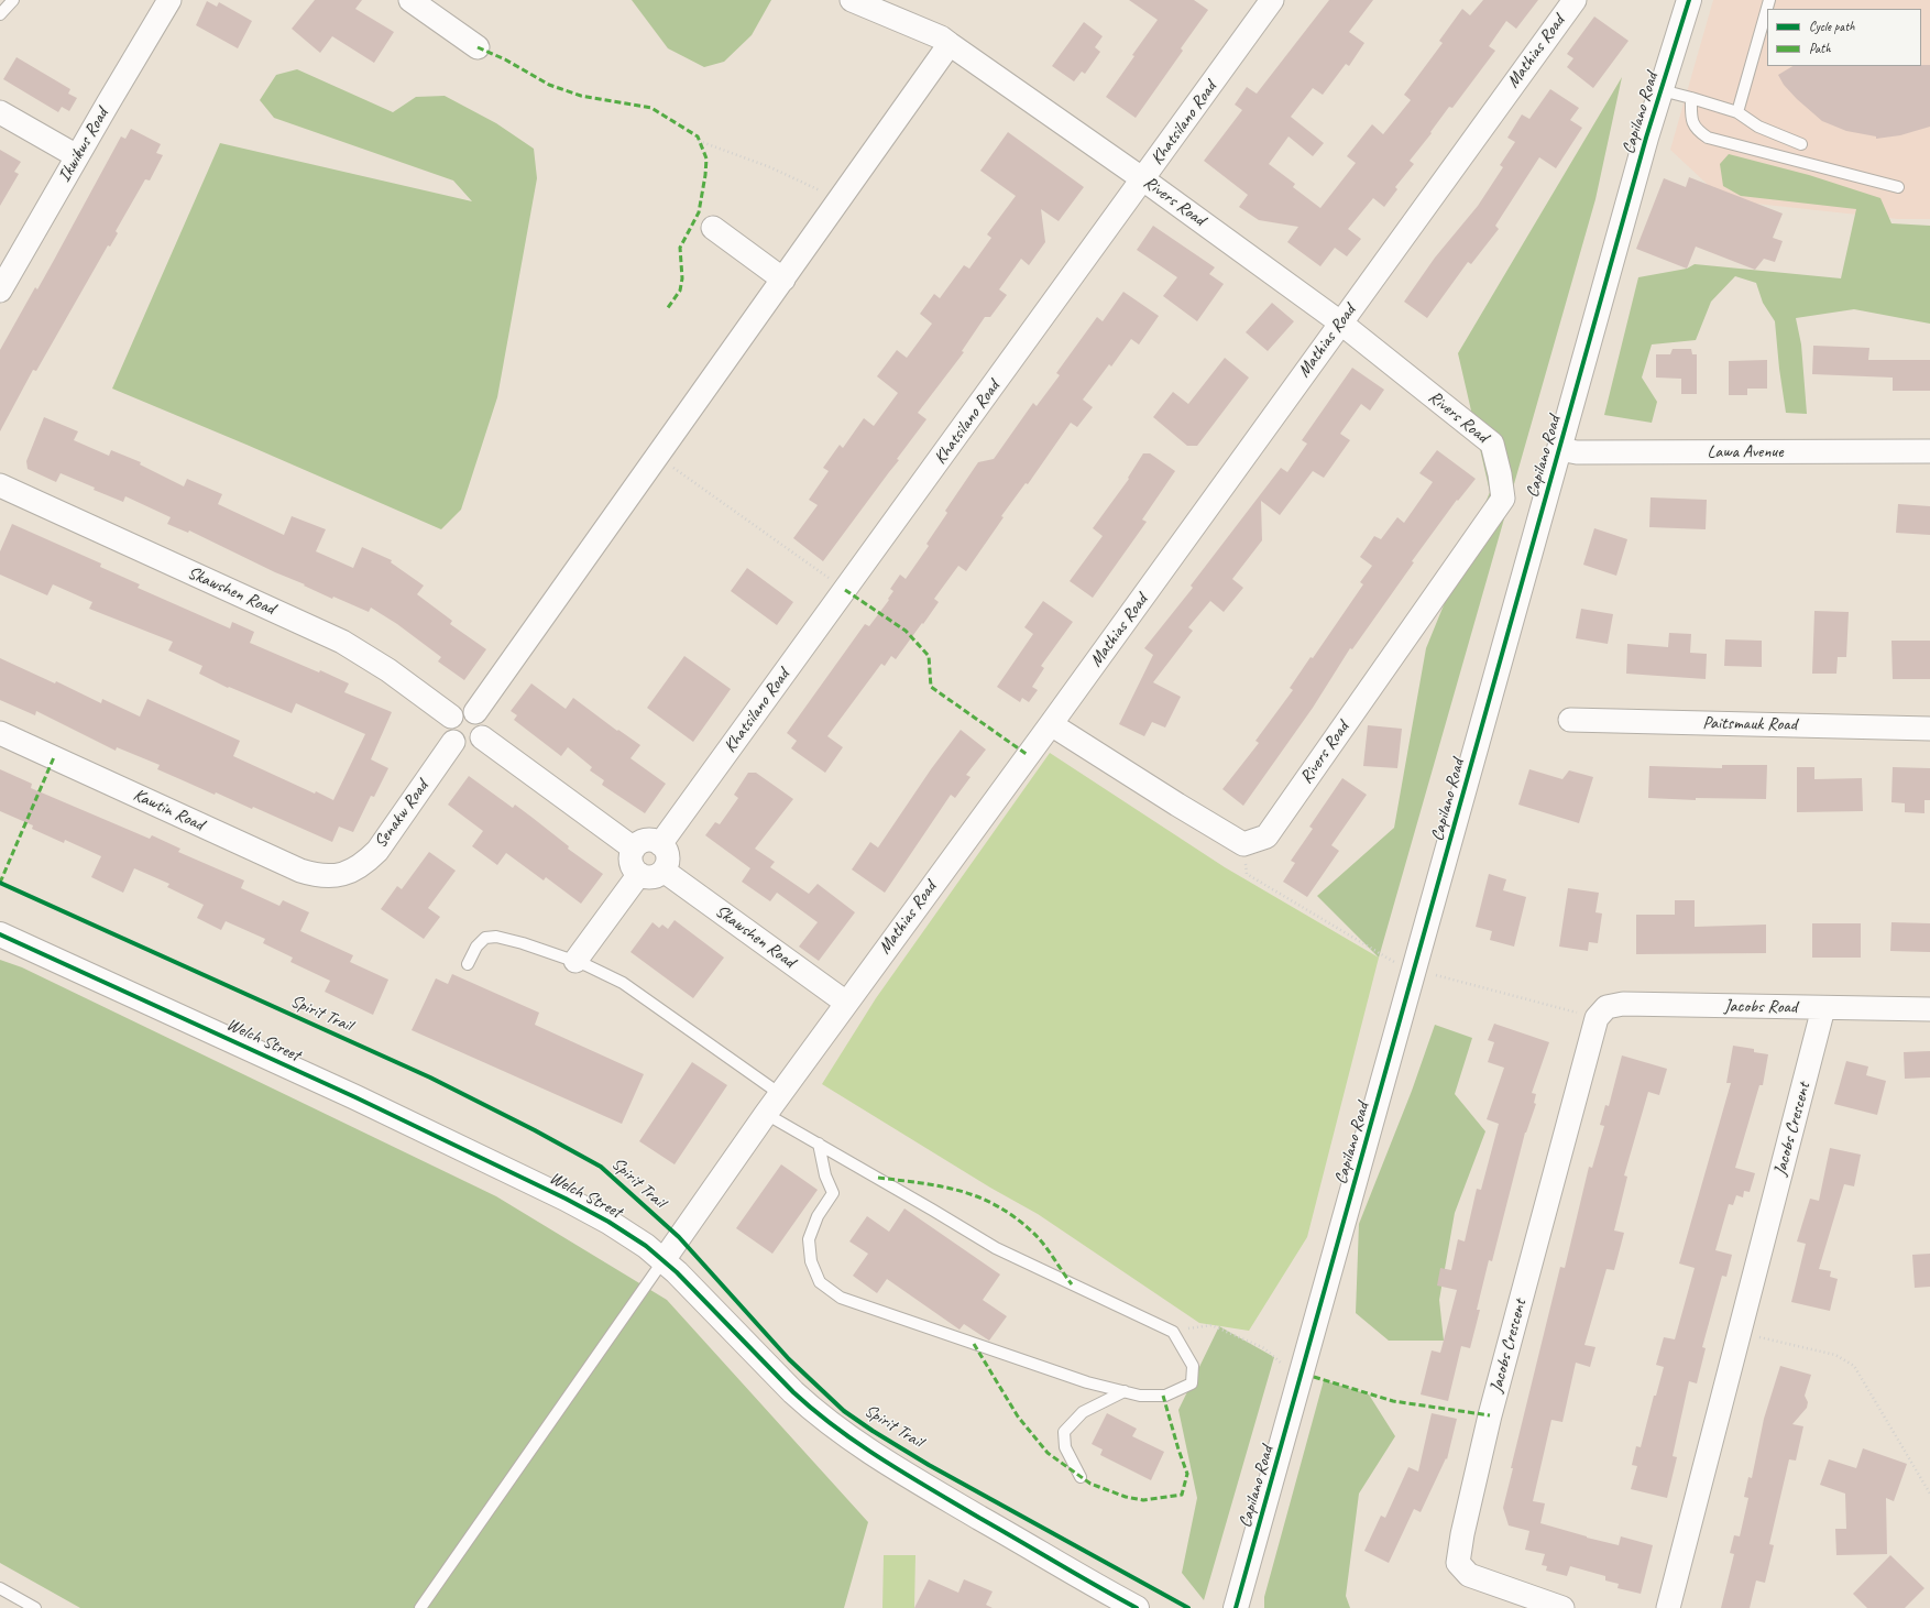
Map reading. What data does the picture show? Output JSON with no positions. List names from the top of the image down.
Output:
{
  "streets": {
    "street": [
      "Mathias Road",
      "Capilano Road",
      "Khatsilano Road",
      "Ikwikws Road",
      "Rivers Road",
      "Lawa Avenue",
      "Skawshen Road",
      "Paitsmauk Road",
      "Kawtin Road",
      "Senakw Road",
      "Jacobs Road",
      "Welch Street",
      "Jacobs Crescent"
    ],
    "cycle path": ["Spirit Trail"]
  },
  "crossings": [
    ["Mathias Road", "Rivers Road"],
    ["Mathias Road", "Skawshen Road"],
    ["Mathias Road", "Welch Street"],
    ["Capilano Road", "Lawa Avenue"],
    ["Khatsilano Road", "Rivers Road"],
    ["Khatsilano Road", "Skawshen Road"],
    ["Skawshen Road", "Senakw Road"],
    ["Kawtin Road", "Senakw Road"],
    ["Jacobs Road", "Jacobs Crescent"]
  ],
  "legend": ["Cycle path", "Path"]
}
